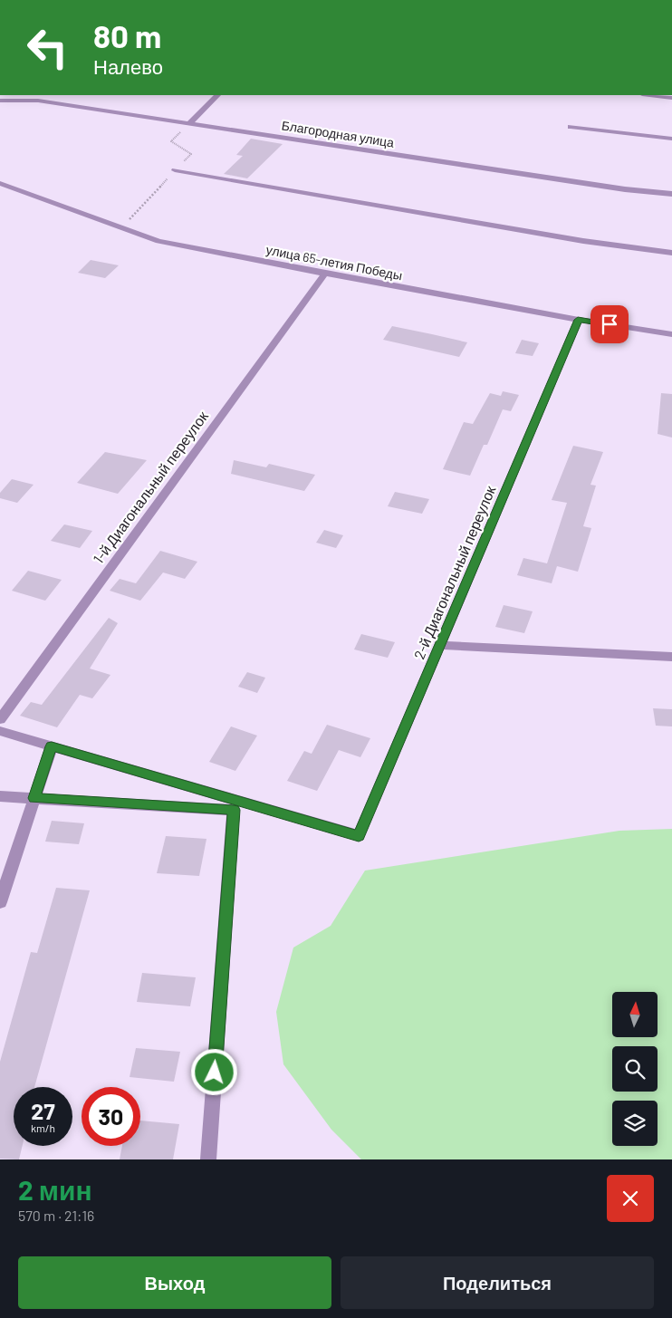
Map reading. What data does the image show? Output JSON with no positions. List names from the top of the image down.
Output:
{
  "streets": {
    "street": [
      "Благородная улица",
      "улица 65-летия Победы",
      "1-й Диагональный переулок",
      "2-й Диагональный переулок"
    ]
  },
  "crossings": [
    ["улица 65-летия Победы", "1-й Диагональный переулок"],
    ["улица 65-летия Победы", "2-й Диагональный переулок"]
  ],
  "north": "top",
  "page": {
    "turn": ["80 m", "Налево"],
    "speed": "27 km/h",
    "limit": "30",
    "heading": ["2 мин", "570 m · 21:16"],
    "buttons": ["Выход", "Поделиться"]
  }
}
